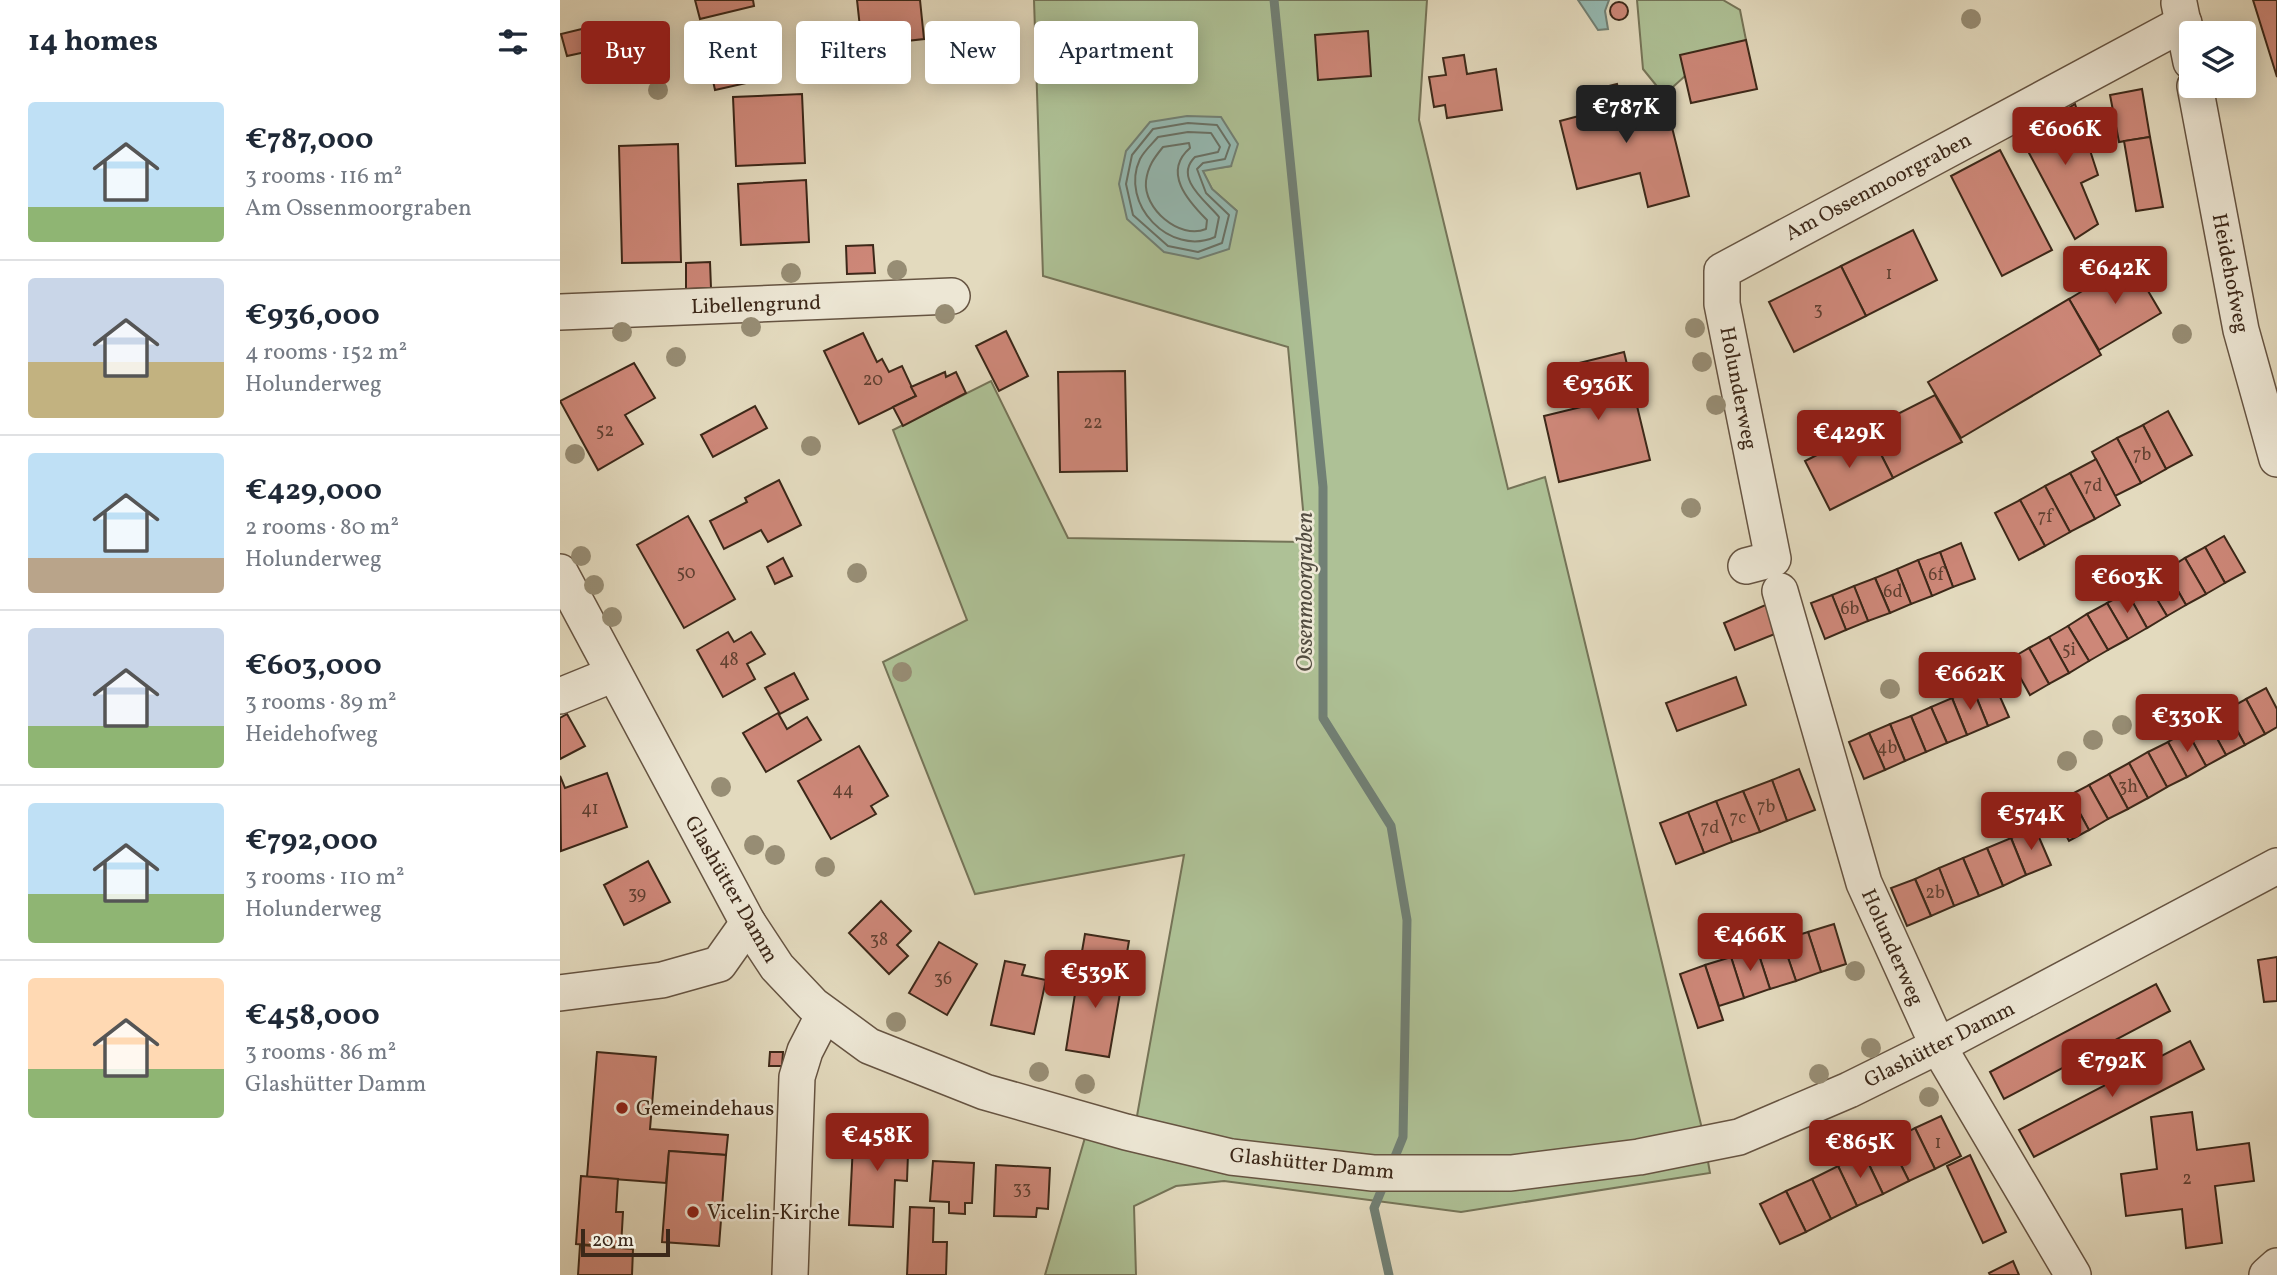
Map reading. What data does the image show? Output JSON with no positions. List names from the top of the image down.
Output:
{
  "streets": {
    "street": [
      "Am Ossenmoorgraben",
      "Heidehofweg",
      "Libellengrund",
      "Holunderweg",
      "Glashütter Damm"
    ]
  },
  "crossings": [
    ["Am Ossenmoorgraben", "Holunderweg"],
    ["Holunderweg", "Glashütter Damm"]
  ],
  "water": ["Ossenmoorgraben"],
  "places": ["Gemeindehaus", "Vicelin-Kirche"],
  "house_numbers": [
    "1",
    "3",
    "20",
    "22",
    "52",
    "7b",
    "7d",
    "7f",
    "50",
    "6f",
    "6d",
    "6b",
    "5i",
    "48",
    "4b",
    "3h",
    "44",
    "7b",
    "41",
    "7c",
    "7d",
    "2b",
    "39",
    "38",
    "36",
    "1",
    "2",
    "33"
  ],
  "scale_bar": "20 m",
  "page": {
    "heading": "14 homes",
    "chip": [
      "Buy",
      "Rent",
      "Filters",
      "New",
      "Apartment"
    ],
    "list": [
      {
        "name": "€787,000",
        "note": "3 rooms · 116 m² · Am Ossenmoorgraben"
      },
      {
        "name": "€936,000",
        "note": "4 rooms · 152 m² · Holunderweg"
      },
      {
        "name": "€429,000",
        "note": "2 rooms · 80 m² · Holunderweg"
      },
      {
        "name": "€603,000",
        "note": "3 rooms · 89 m² · Heidehofweg"
      },
      {
        "name": "€792,000",
        "note": "3 rooms · 110 m² · Holunderweg"
      },
      {
        "name": "€458,000",
        "note": "3 rooms · 86 m² · Glashütter Damm"
      }
    ],
    "price": [
      "€787K",
      "€606K",
      "€642K",
      "€936K",
      "€429K",
      "€603K",
      "€662K",
      "€330K",
      "€574K",
      "€466K",
      "€539K",
      "€792K",
      "€458K",
      "€865K"
    ],
    "scale": "20 m"
  }
}
